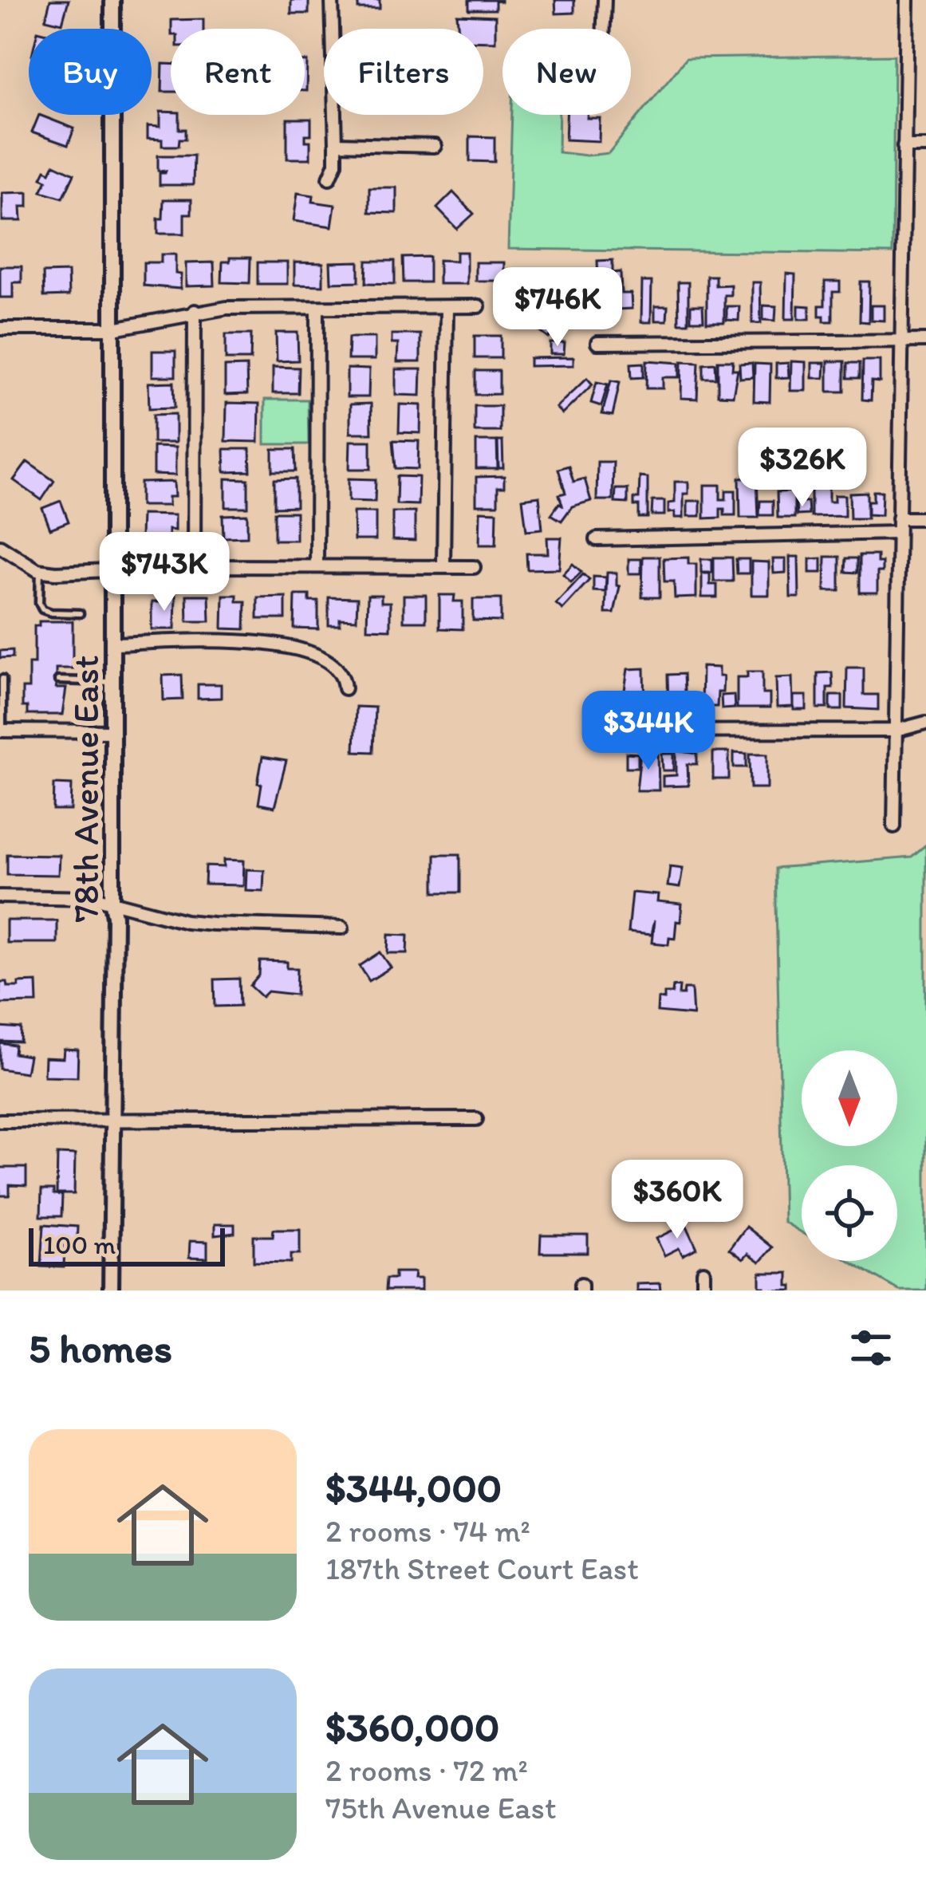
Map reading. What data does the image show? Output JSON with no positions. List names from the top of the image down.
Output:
{
  "streets": {
    "street": ["78th Avenue East"]
  },
  "scale_bar": "100 m",
  "north": "bottom",
  "page": {
    "chip": [
      "Buy",
      "Rent",
      "Filters",
      "New"
    ],
    "price": [
      "$746K",
      "$326K",
      "$743K",
      "$344K",
      "$360K"
    ],
    "scale": "100 m",
    "heading": "5 homes",
    "list": [
      {
        "name": "$344,000",
        "note": "2 rooms · 74 m² · 187th Street Court East"
      },
      {
        "name": "$360,000",
        "note": "2 rooms · 72 m² · 75th Avenue East"
      }
    ]
  }
}
